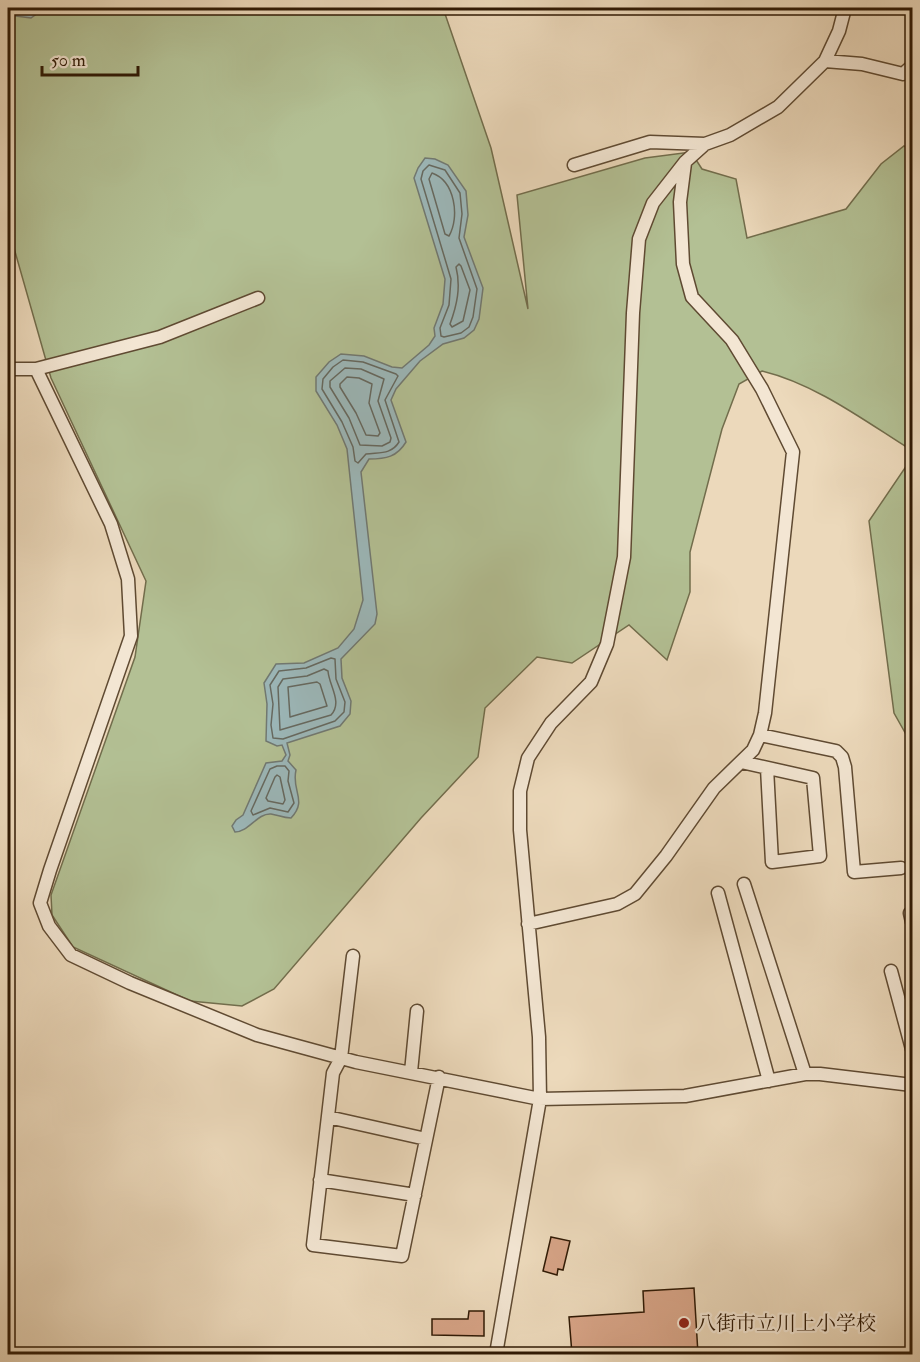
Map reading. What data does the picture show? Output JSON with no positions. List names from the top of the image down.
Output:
{
  "places": ["八街市立川上小学校"],
  "scale_bar": "50 m"
}
